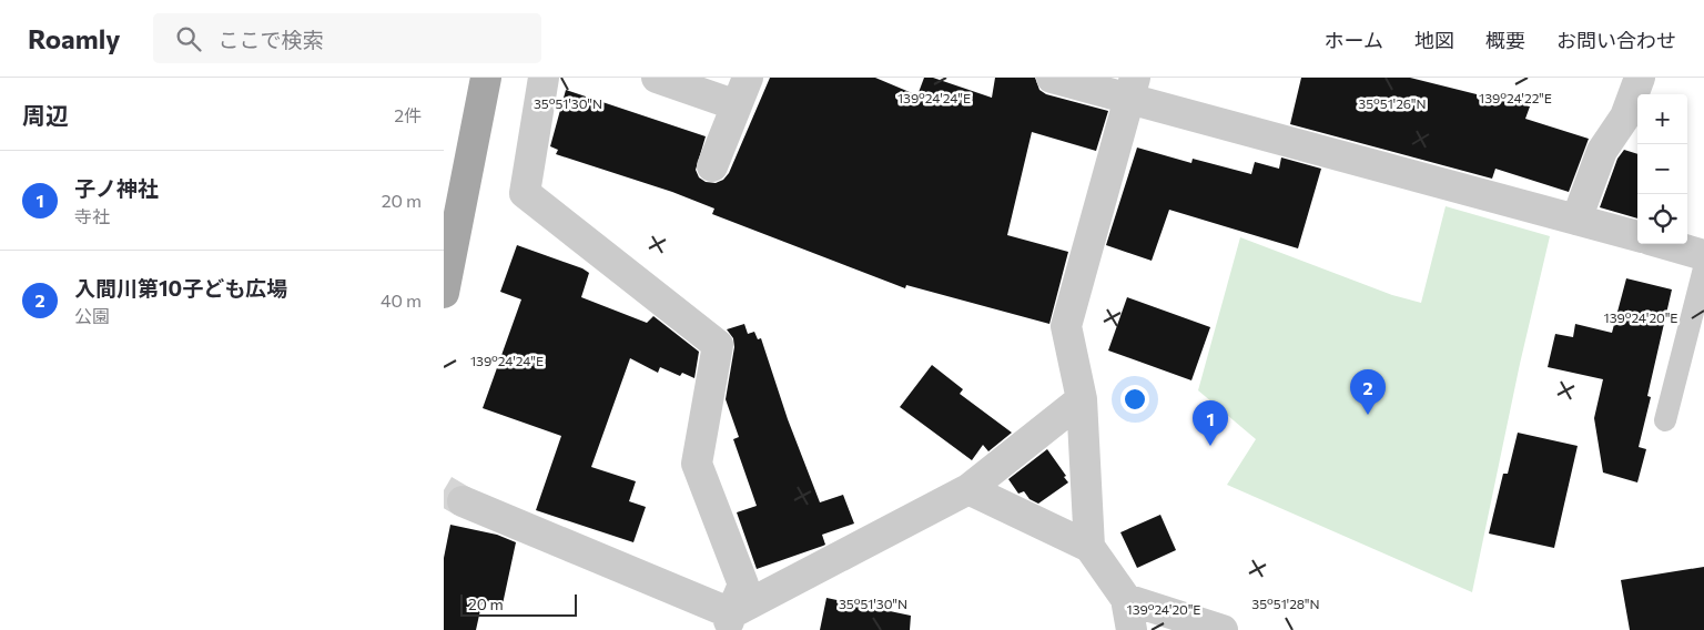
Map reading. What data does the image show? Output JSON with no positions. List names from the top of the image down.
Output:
{
  "scale_bar": "20 m",
  "page": {
    "header": "Roamly",
    "search": "ここで検索",
    "nav": [
      "ホーム",
      "地図",
      "概要",
      "お問い合わせ"
    ],
    "heading": ["周辺", "2件"],
    "map_buttons": ["+", "−"],
    "list": [
      {
        "mark": "1",
        "name": "子ノ神社",
        "note": "寺社",
        "value": "20 m"
      },
      {
        "mark": "2",
        "name": "入間川第10子ども広場",
        "note": "公園",
        "value": "40 m"
      }
    ],
    "pins": ["2", "1"],
    "scale": "20 m"
  },
  "coordinates": [
    "139°24'22\"E",
    "139°24'24\"E",
    "35°51'30\"N",
    "35°51'26\"N",
    "139°24'20\"E",
    "35°51'28\"N"
  ]
}
